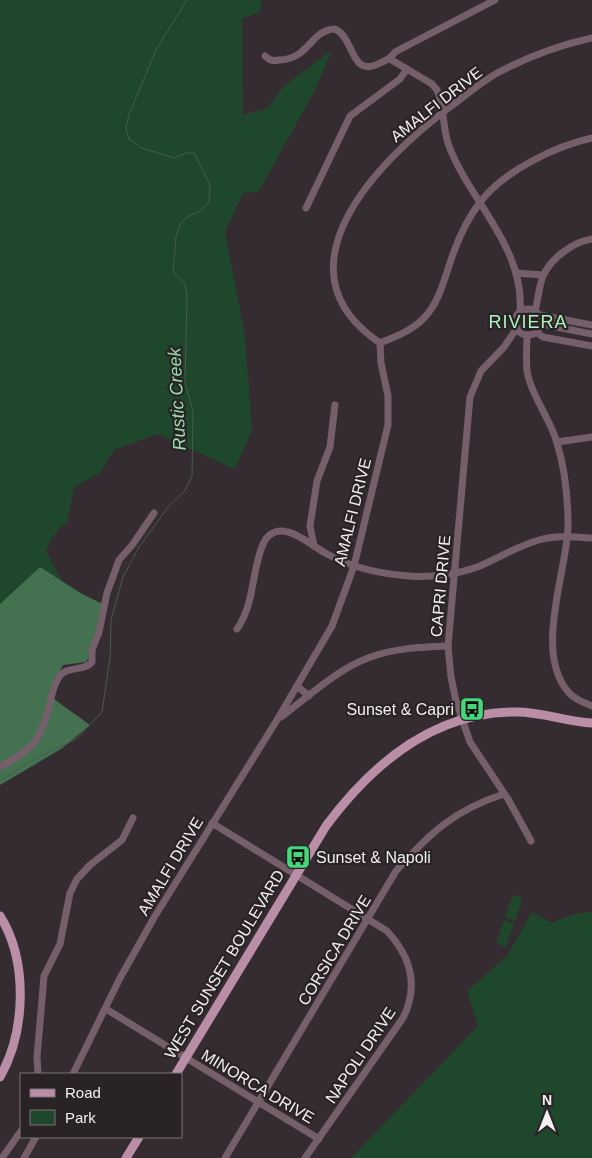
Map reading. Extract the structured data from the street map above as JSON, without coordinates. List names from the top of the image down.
{
  "streets": {
    "main road": ["WEST SUNSET BOULEVARD"],
    "street": [
      "AMALFI DRIVE",
      "CAPRI DRIVE",
      "CORSICA DRIVE",
      "NAPOLI DRIVE",
      "MINORCA DRIVE"
    ]
  },
  "crossings": [
    ["AMALFI DRIVE", "NAPOLI DRIVE"],
    ["AMALFI DRIVE", "MINORCA DRIVE"],
    ["CAPRI DRIVE", "CORSICA DRIVE"],
    ["CAPRI DRIVE", "WEST SUNSET BOULEVARD"],
    ["CORSICA DRIVE", "NAPOLI DRIVE"],
    ["CORSICA DRIVE", "MINORCA DRIVE"],
    ["WEST SUNSET BOULEVARD", "NAPOLI DRIVE"],
    ["WEST SUNSET BOULEVARD", "MINORCA DRIVE"],
    ["NAPOLI DRIVE", "MINORCA DRIVE"]
  ],
  "districts": ["RIVIERA"],
  "water": ["Rustic Creek"],
  "places": {
    "bus stop": ["Sunset & Capri", "Sunset & Napoli"]
  },
  "legend": ["Road", "Park"],
  "north": "top"
}
